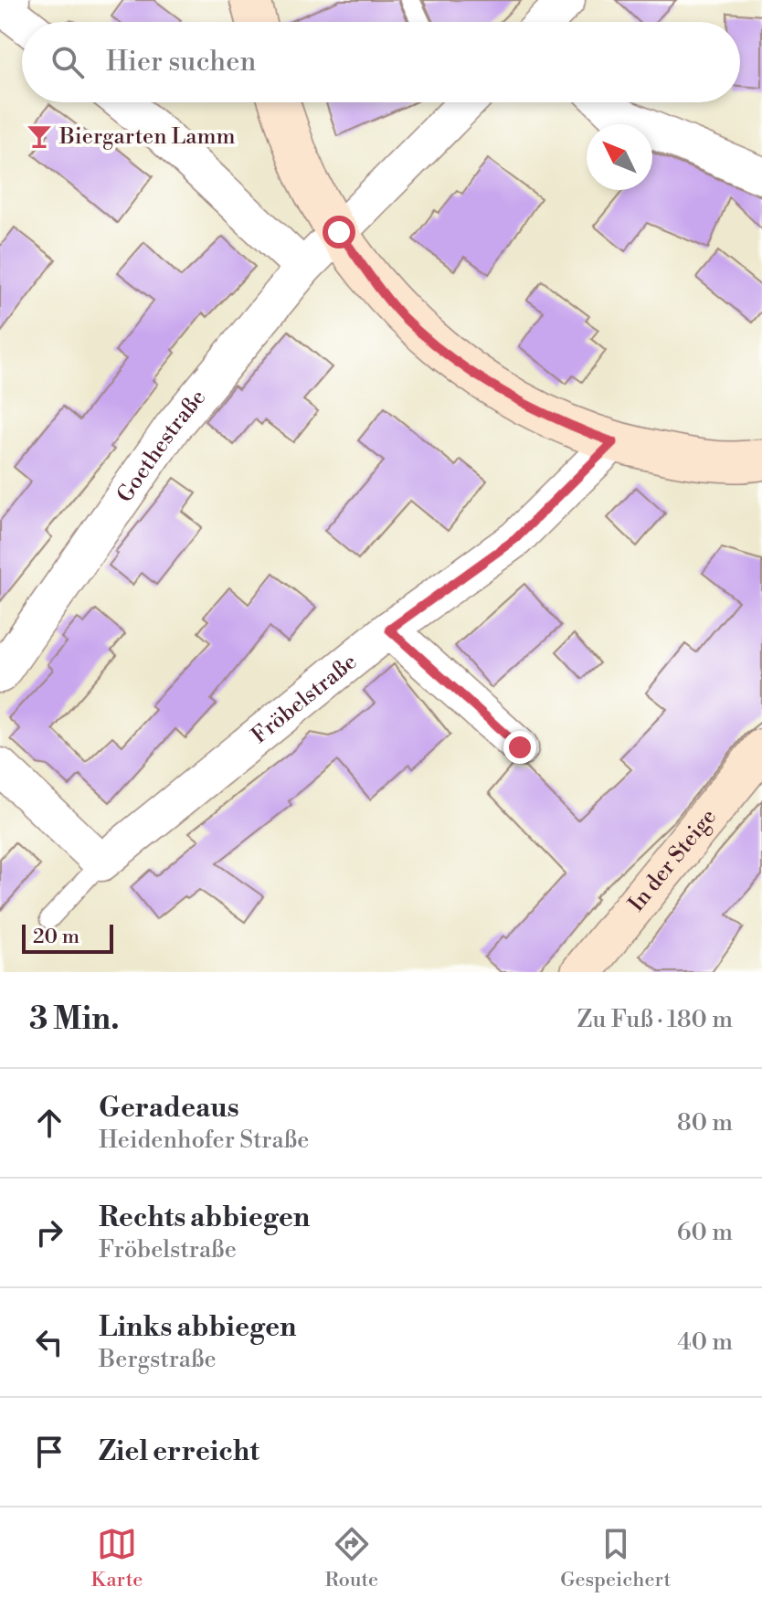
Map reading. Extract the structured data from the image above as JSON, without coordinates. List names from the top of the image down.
{
  "streets": {
    "main road": ["In der Steige"],
    "street": ["Goethestraße", "Fröbelstraße"]
  },
  "places": {
    "bar": ["Biergarten Lamm"]
  },
  "scale_bar": "20 m",
  "north": "top left",
  "page": {
    "search": "Hier suchen",
    "scale": "20 m",
    "heading": ["3 Min.", "Zu Fuß · 180 m"],
    "list": [
      ["Geradeaus", "Heidenhofer Straße", "80 m"],
      ["Rechts abbiegen", "Fröbelstraße", "60 m"],
      ["Links abbiegen", "Bergstraße", "40 m"],
      "Ziel erreicht"
    ],
    "nav": ["Karte", "Route", "Gespeichert"]
  }
}
